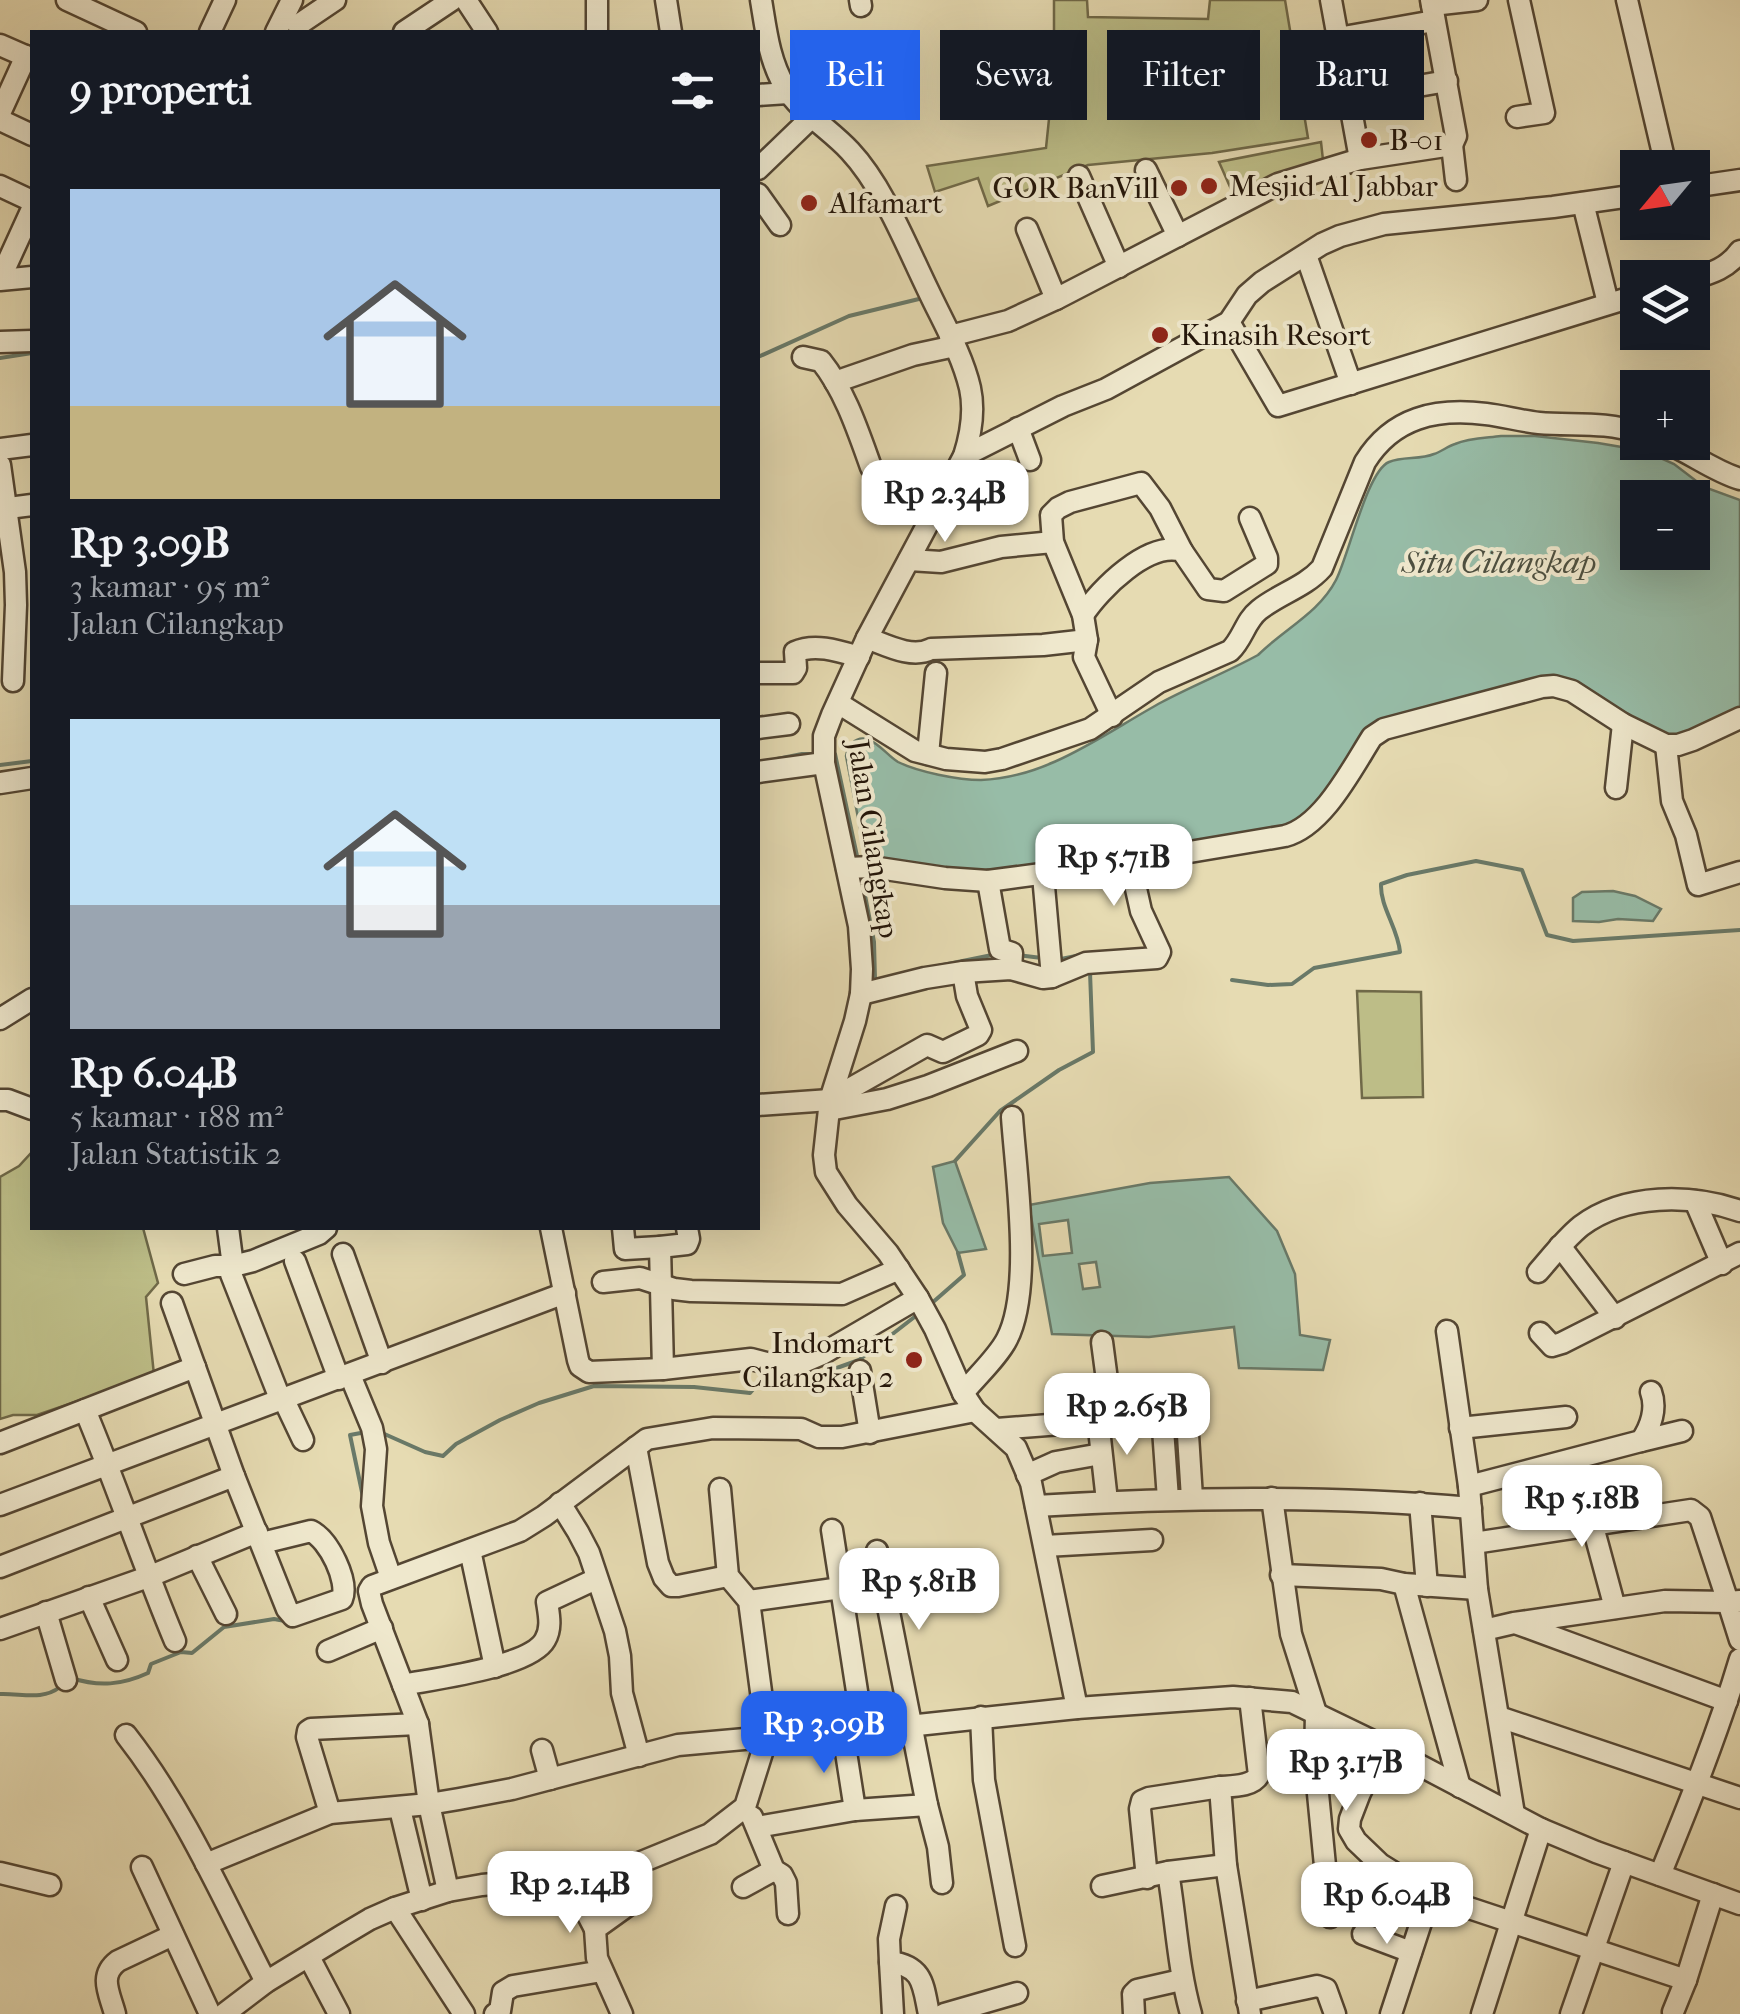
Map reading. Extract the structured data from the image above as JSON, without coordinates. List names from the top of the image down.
{
  "streets": {
    "street": ["Jalan Cilangkap"]
  },
  "water": ["Situ Cilangkap"],
  "places": [
    "B-01",
    "Mesjid Al Jabbar",
    "GOR BanVill",
    "Alfamart",
    "Kinasih Resort",
    "Indomart Cilangkap 2"
  ],
  "north": "bottom left",
  "page": {
    "chip": [
      "Beli",
      "Sewa",
      "Filter",
      "Baru"
    ],
    "heading": "9 properti",
    "map_buttons": ["+", "−"],
    "list": [
      {
        "name": "Rp 3.09B",
        "note": "3 kamar · 95 m² · Jalan Cilangkap"
      },
      {
        "name": "Rp 6.04B",
        "note": "5 kamar · 188 m² · Jalan Statistik 2"
      }
    ],
    "price": [
      "Rp 2.34B",
      "Rp 5.71B",
      "Rp 2.65B",
      "Rp 5.18B",
      "Rp 5.81B",
      "Rp 3.09B",
      "Rp 3.17B",
      "Rp 2.14B",
      "Rp 6.04B"
    ]
  }
}
